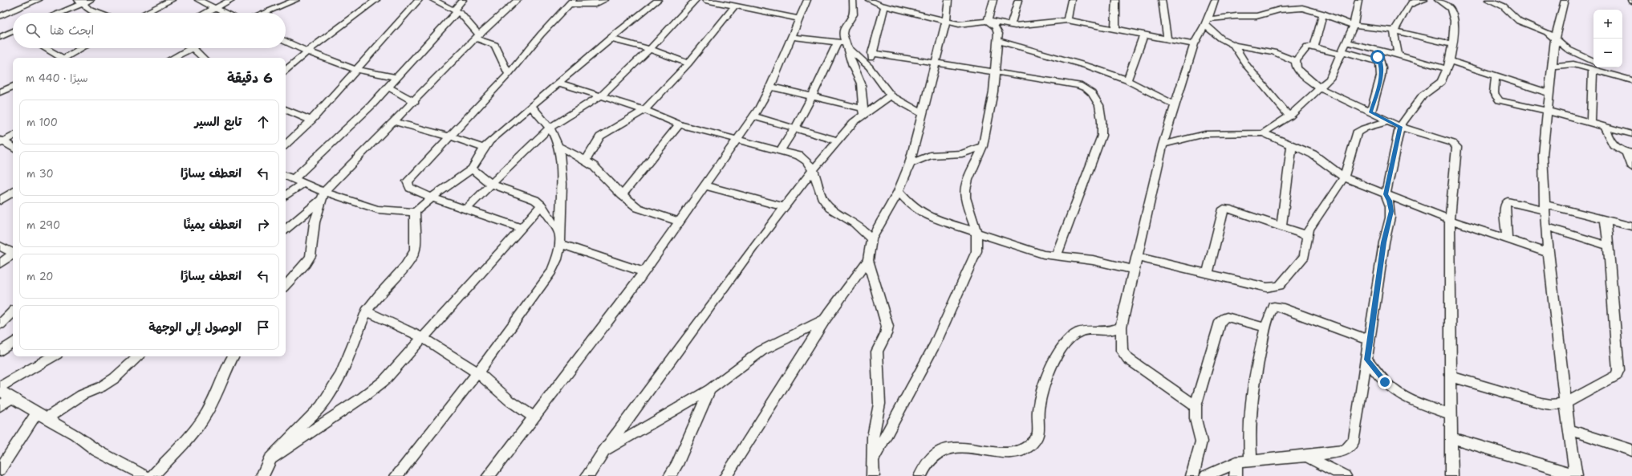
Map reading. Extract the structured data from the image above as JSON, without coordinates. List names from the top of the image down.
{
  "page": {
    "map_buttons": ["+", "−"],
    "search": "ابحث هنا",
    "heading": ["6 دقيقة", "سيرًا · 440 m"],
    "list": [
      ["تابع السير", "100 m"],
      ["انعطف يسارًا", "30 m"],
      ["انعطف يمينًا", "290 m"],
      ["انعطف يسارًا", "20 m"],
      "الوصول إلى الوجهة"
    ]
  }
}
